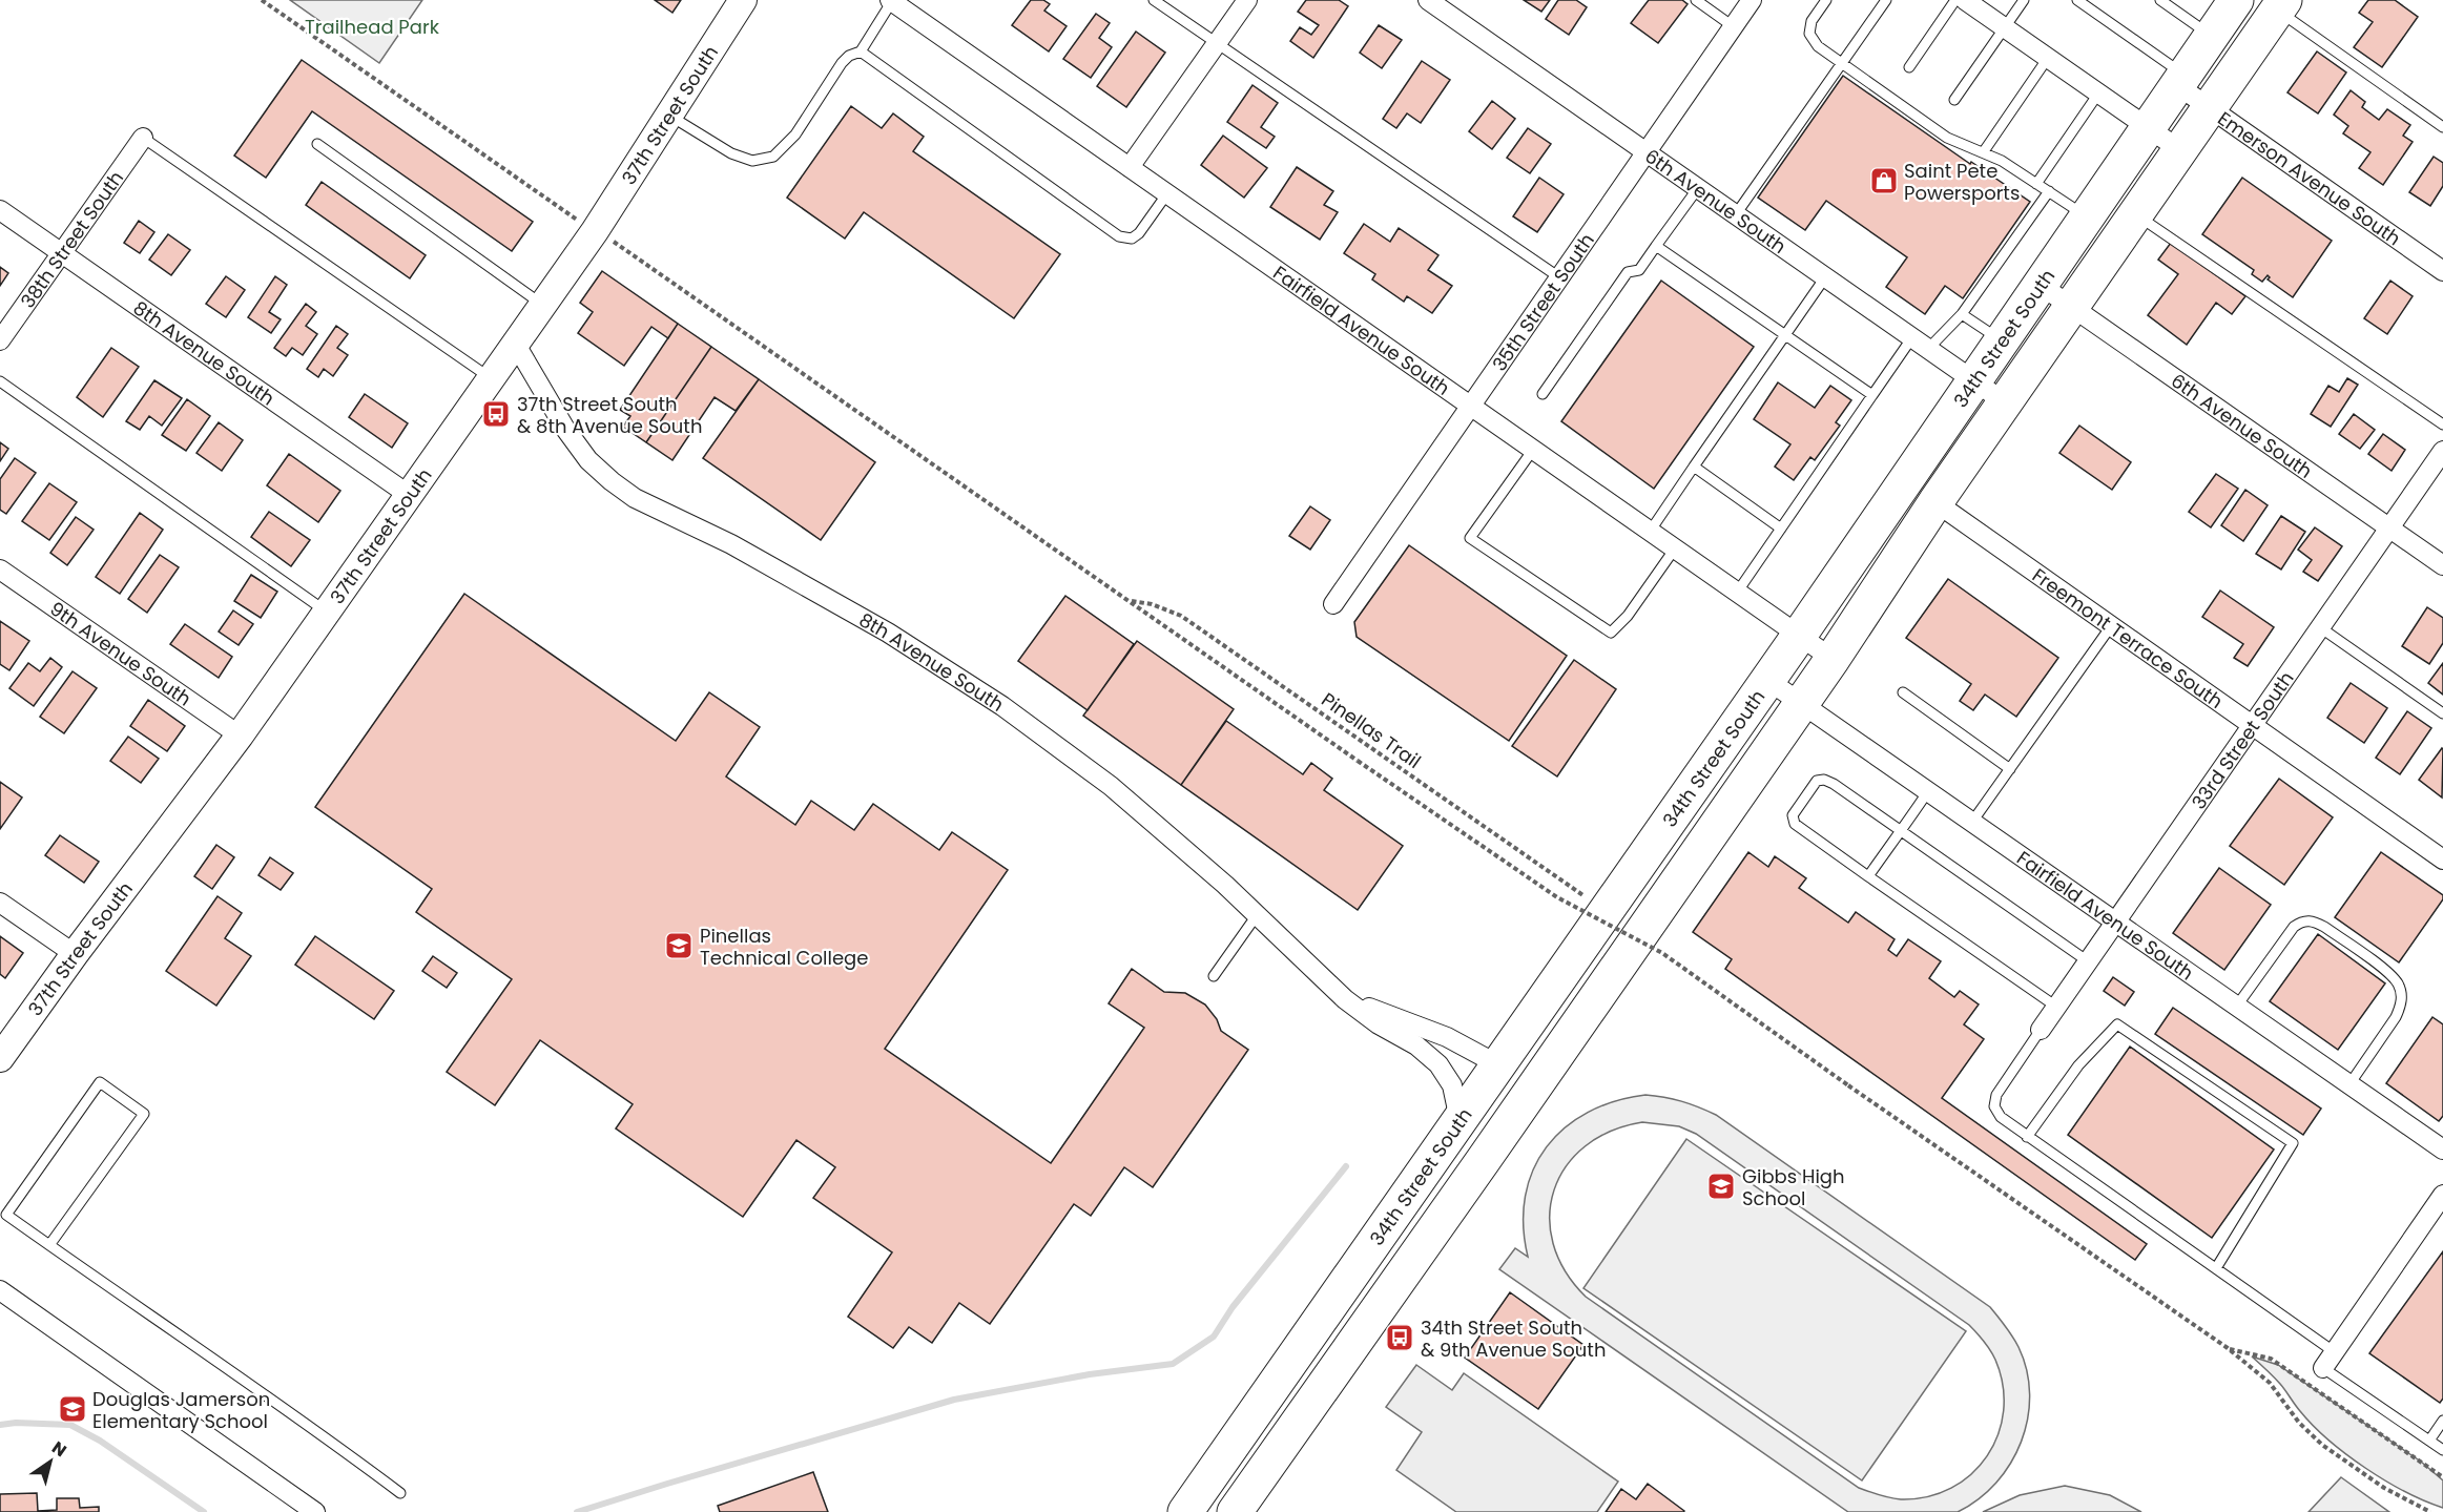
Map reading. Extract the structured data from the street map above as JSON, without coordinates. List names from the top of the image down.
{
  "streets": {
    "highway": ["34th Street South"],
    "street": [
      "37th Street South",
      "Emerson Avenue South",
      "6th Avenue South",
      "38th Street South",
      "35th Street South",
      "Fairfield Avenue South",
      "8th Avenue South",
      "Freemont Terrace South",
      "9th Avenue South",
      "33rd Street South"
    ],
    "path": ["Pinellas Trail"]
  },
  "crossings": [
    ["37th Street South", "8th Avenue South"],
    ["37th Street South", "9th Avenue South"],
    ["Emerson Avenue South", "34th Street South"],
    ["6th Avenue South", "35th Street South"],
    ["6th Avenue South", "34th Street South"],
    ["6th Avenue South", "33rd Street South"],
    ["38th Street South", "8th Avenue South"],
    ["35th Street South", "Fairfield Avenue South"],
    ["Fairfield Avenue South", "34th Street South"],
    ["Fairfield Avenue South", "33rd Street South"],
    ["34th Street South", "8th Avenue South"],
    ["34th Street South", "Freemont Terrace South"],
    ["Freemont Terrace South", "33rd Street South"]
  ],
  "parks": ["Trailhead Park"],
  "places": {
    "shop": ["Saint Pete Powersports"],
    "bus stop": ["37th Street South & 8th Avenue South", "34th Street South & 9th Avenue South"],
    "school or university": ["Pinellas Technical College", "Gibbs High School", "Douglas Jamerson Elementary School"]
  },
  "north": "top right"
}
